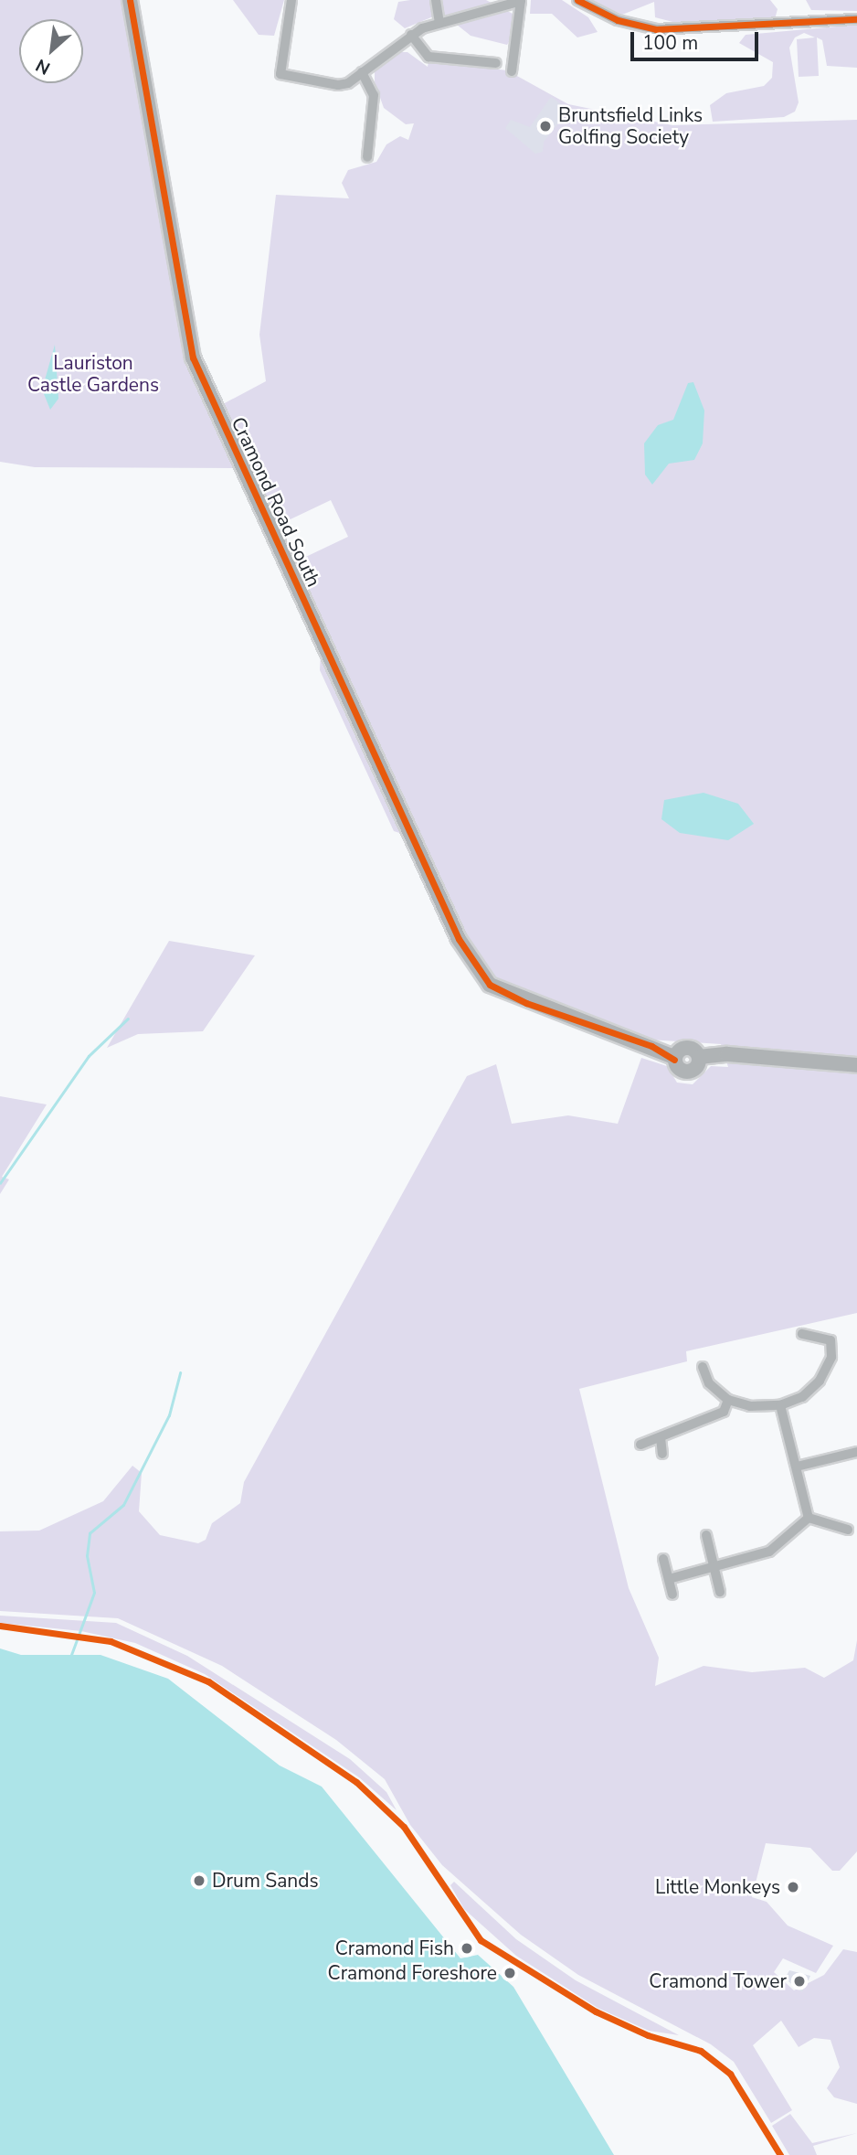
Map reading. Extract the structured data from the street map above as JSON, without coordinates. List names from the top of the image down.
{
  "streets": {
    "street": ["Cramond Road South"]
  },
  "parks": ["Lauriston Castle Gardens"],
  "places": [
    "Bruntsfield Links Golfing Society",
    "Drum Sands",
    "Little Monkeys",
    "Cramond Fish",
    "Cramond Foreshore",
    "Cramond Tower"
  ],
  "scale_bar": "100 m",
  "north": "bottom left"
}
